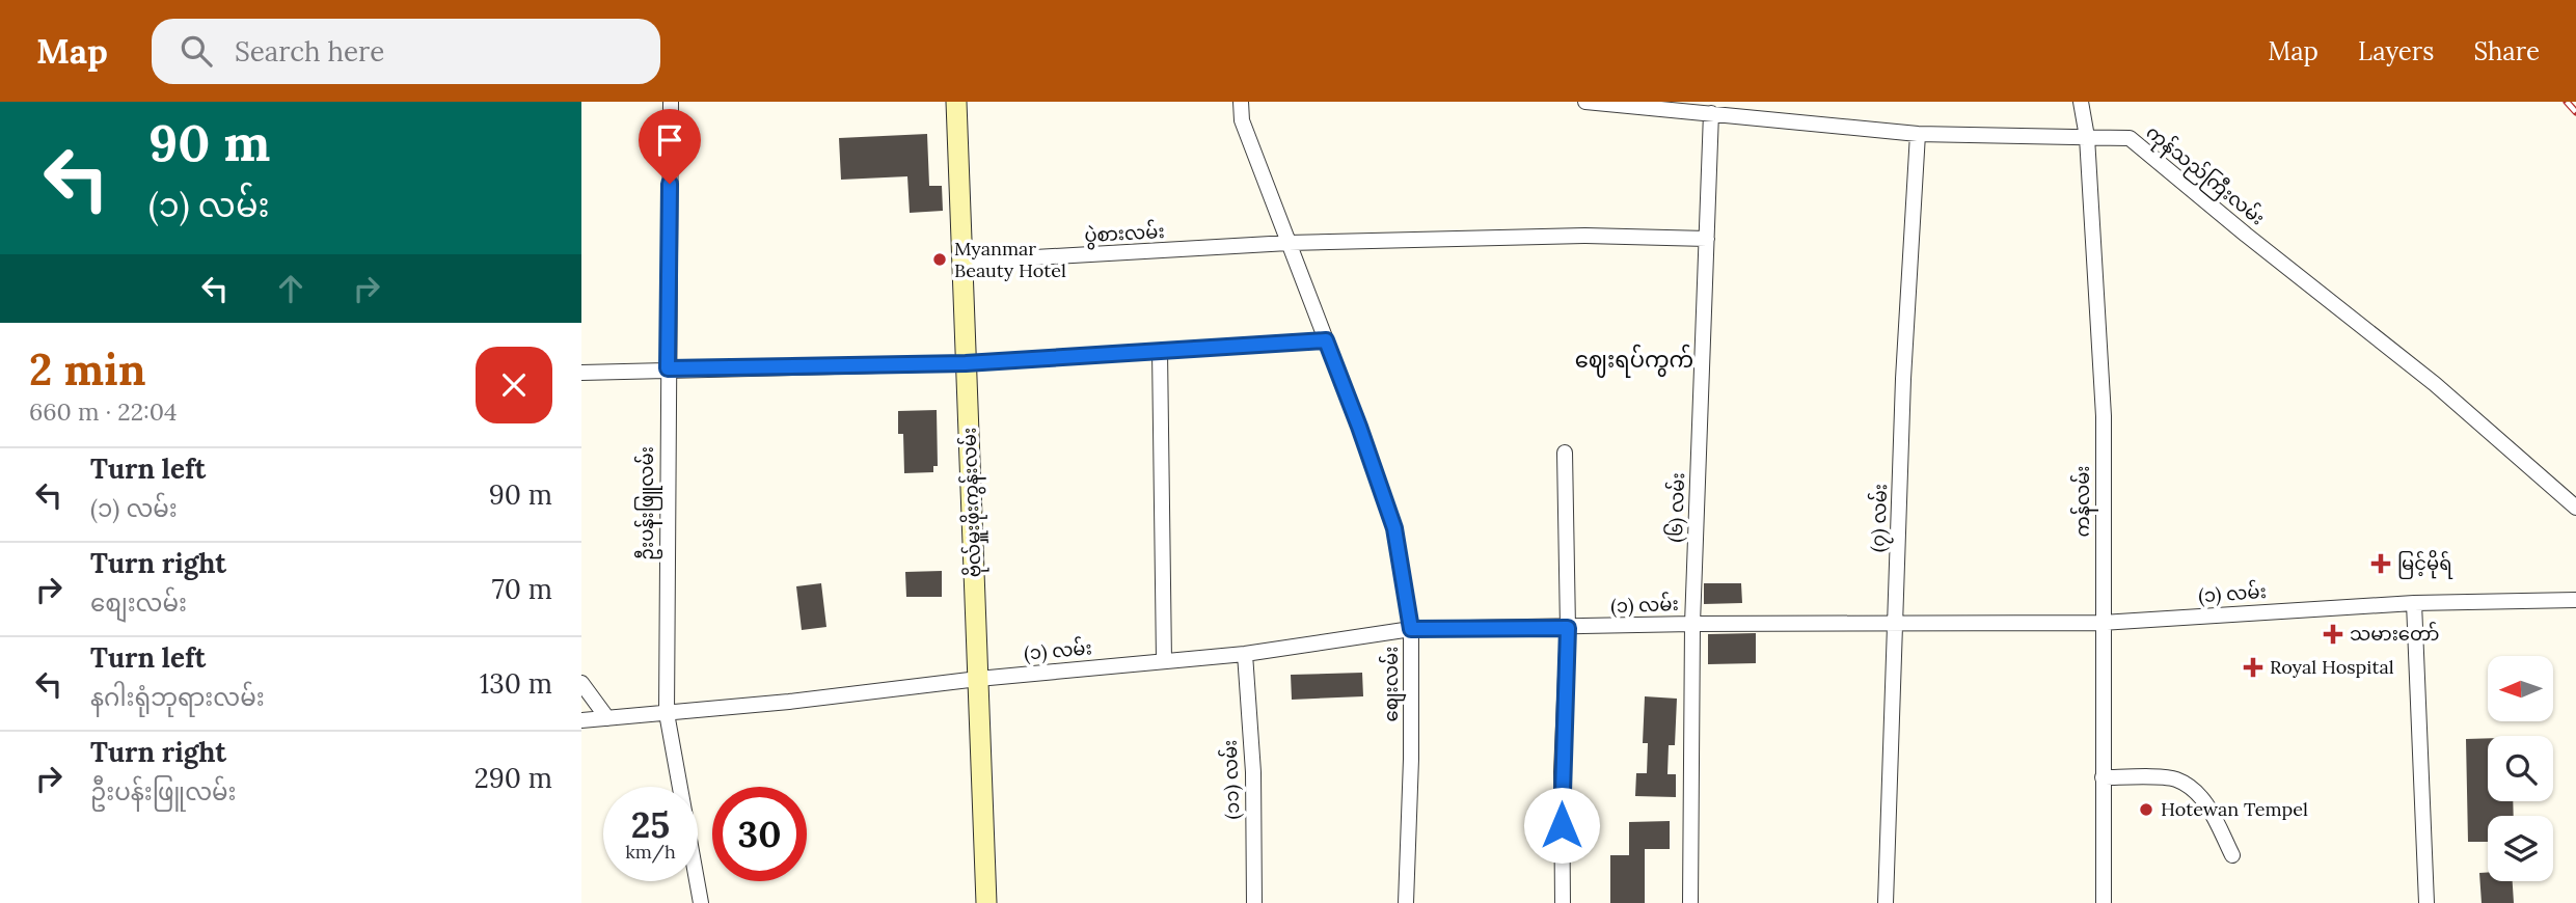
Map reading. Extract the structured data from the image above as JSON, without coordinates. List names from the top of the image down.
{
  "streets": {
    "street": [
      "ကုန်သည်ကြီးလမ်း",
      "ပွဲစားလမ်း",
      "ကန်လမ်း",
      "ဗိုလ်မှူးဖိုးကွန်းလမ်း",
      "ဦးပန်းဖြူလမ်း",
      "(၆) လမ်း",
      "(၇) လမ်း",
      "(၁) လမ်း",
      "စျေးလမ်း",
      "(၁၁) လမ်း"
    ]
  },
  "crossings": [
    ["ကုန်သည်ကြီးလမ်း", "ကန်လမ်း"],
    ["ကုန်သည်ကြီးလမ်း", "(၆) လမ်း"],
    ["ကုန်သည်ကြီးလမ်း", "(၇) လမ်း"],
    ["ပွဲစားလမ်း", "ဗိုလ်မှူးဖိုးကွန်းလမ်း"],
    ["ပွဲစားလမ်း", "(၆) လမ်း"],
    ["ပွဲစားလမ်း", "စျေးလမ်း"],
    ["ကန်လမ်း", "(၁) လမ်း"],
    ["ဗိုလ်မှူးဖိုးကွန်းလမ်း", "(၁) လမ်း"],
    ["ဦးပန်းဖြူလမ်း", "(၁) လမ်း"],
    ["(၆) လမ်း", "(၁) လမ်း"],
    ["(၇) လမ်း", "(၁) လမ်း"],
    ["(၁) လမ်း", "စျေးလမ်း"],
    ["(၁) လမ်း", "(၁၁) လမ်း"]
  ],
  "districts": ["ဈေးရပ်ကွက်"],
  "places": {
    "other": ["Myanmar Beauty Hotel", "Hotewan Tempel"],
    "health": ["မြင့်မိုရ်", "သမားတော်", "Royal Hospital"]
  },
  "north": "left",
  "page": {
    "header": "Map",
    "search": "Search here",
    "nav": ["Map", "Layers", "Share"],
    "turn": ["90 m", "(၁) လမ်း"],
    "heading": ["2 min", "660 m · 22:04"],
    "list": [
      {
        "name": "Turn left",
        "note": "(၁) လမ်း",
        "value": "90 m"
      },
      {
        "name": "Turn right",
        "note": "စျေးလမ်း",
        "value": "70 m"
      },
      {
        "name": "Turn left",
        "note": "နဂါးရုံဘုရားလမ်း",
        "value": "130 m"
      },
      {
        "name": "Turn right",
        "note": "ဦးပန်းဖြူလမ်း",
        "value": "290 m"
      }
    ],
    "speed": "25 km/h",
    "limit": "30"
  }
}
